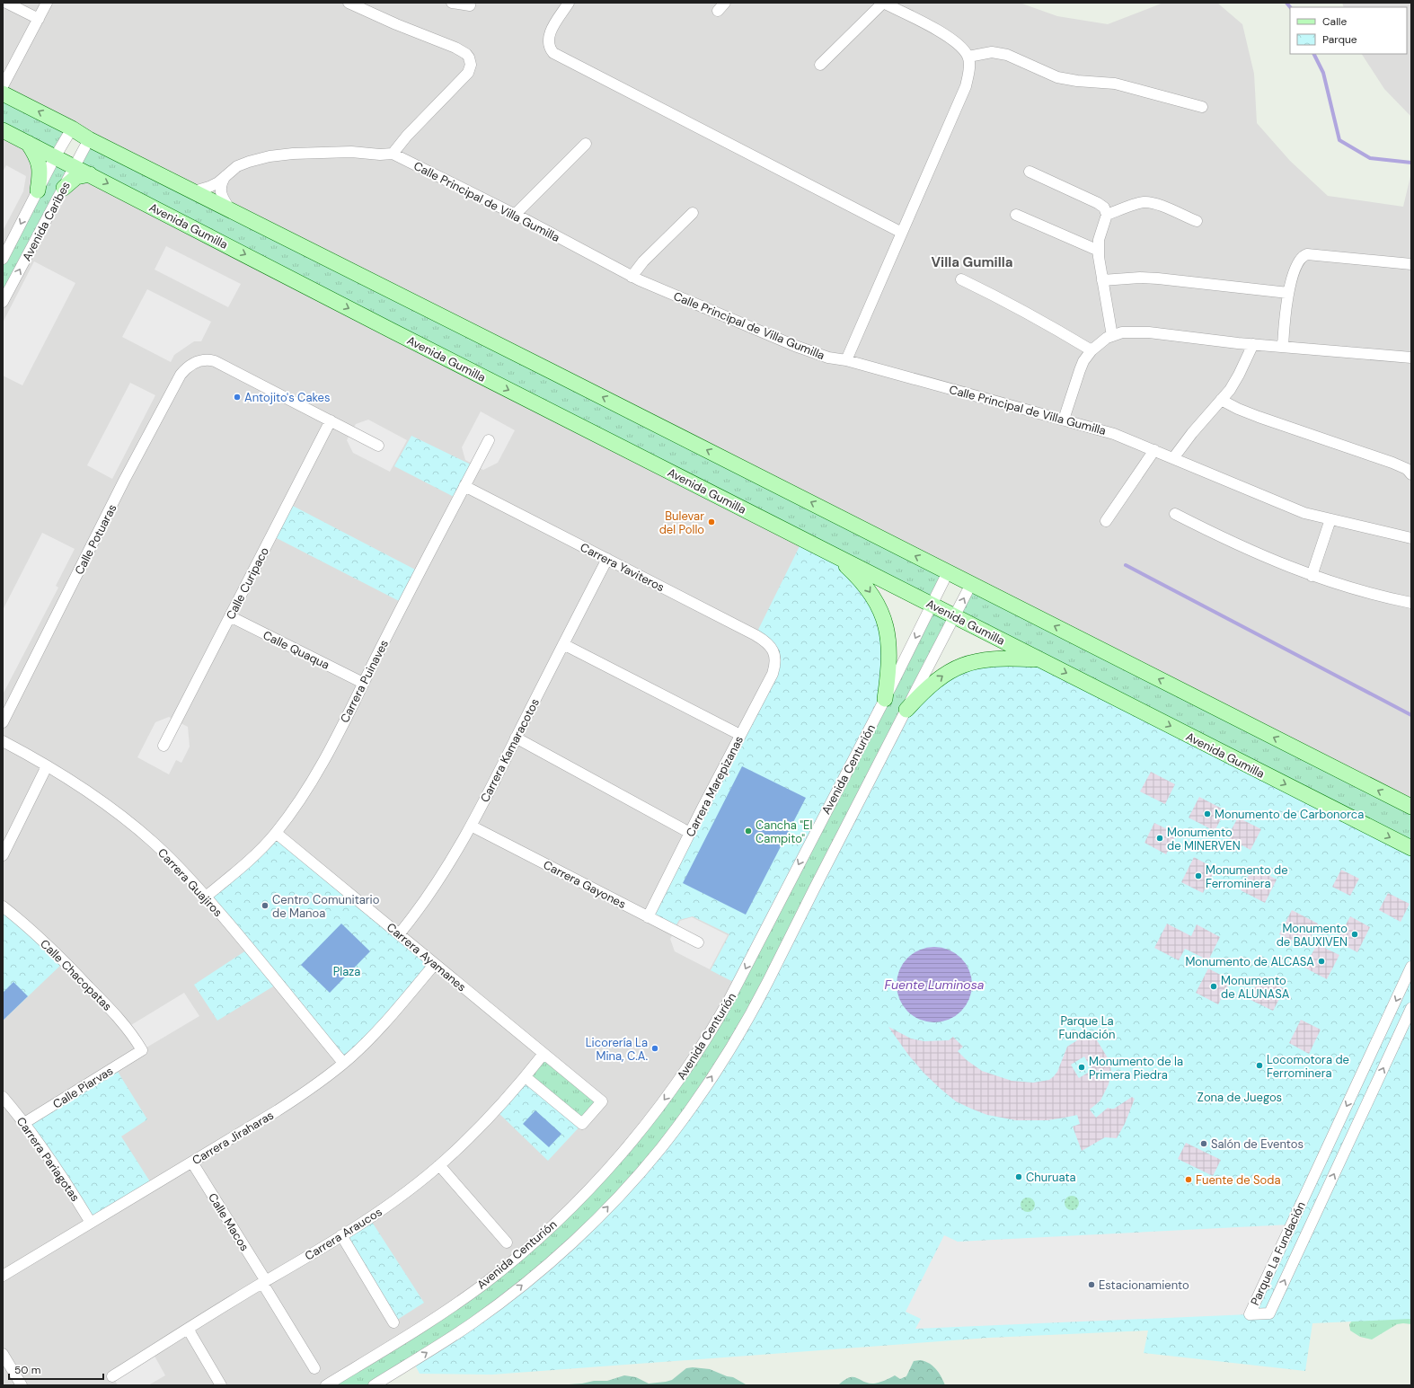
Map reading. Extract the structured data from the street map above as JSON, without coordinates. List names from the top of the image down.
{
  "streets": {
    "main road": ["Avenida Gumilla"],
    "street": [
      "Calle Principal de Villa Gumilla",
      "Avenida Caribes",
      "Calle Potuaras",
      "Carrera Yaviteros",
      "Calle Curipaco",
      "Calle Quaqua",
      "Carrera Puinaves",
      "Carrera Kamaracotos",
      "Avenida Centurión",
      "Carrera Marepizanas",
      "Carrera Guajiros",
      "Carrera Gayones",
      "Carrera Ayamanes",
      "Calle Chacopatas",
      "Calle Piarvas",
      "Carrera Jiraharas",
      "Carrera Pariagotas",
      "Calle Macos",
      "Carrera Araucos",
      "Parque La Fundación"
    ]
  },
  "crossings": [
    ["Avenida Caribes", "Avenida Gumilla"],
    ["Avenida Gumilla", "Avenida Centurión"],
    ["Calle Potuaras", "Calle Curipaco"],
    ["Carrera Yaviteros", "Carrera Puinaves"],
    ["Carrera Yaviteros", "Carrera Kamaracotos"],
    ["Carrera Yaviteros", "Carrera Marepizanas"],
    ["Calle Curipaco", "Calle Quaqua"],
    ["Calle Quaqua", "Carrera Puinaves"],
    ["Carrera Puinaves", "Carrera Guajiros"],
    ["Carrera Puinaves", "Carrera Ayamanes"],
    ["Carrera Kamaracotos", "Carrera Gayones"],
    ["Carrera Kamaracotos", "Carrera Ayamanes"],
    ["Carrera Marepizanas", "Carrera Gayones"],
    ["Carrera Guajiros", "Carrera Jiraharas"],
    ["Carrera Ayamanes", "Carrera Jiraharas"],
    ["Carrera Ayamanes", "Carrera Araucos"],
    ["Calle Chacopatas", "Calle Piarvas"],
    ["Calle Piarvas", "Carrera Pariagotas"],
    ["Carrera Jiraharas", "Carrera Pariagotas"],
    ["Carrera Jiraharas", "Calle Macos"],
    ["Calle Macos", "Carrera Araucos"]
  ],
  "districts": ["Villa Gumilla"],
  "water": ["Fuente Luminosa"],
  "parks": ["Plaza", "Parque La Fundación", "Zona de Juegos"],
  "places": [
    "Antojito's Cakes",
    "Bulevar del Pollo",
    "Monumento de Carbonorca",
    "Cancha \"El Campito\"",
    "Monumento de MINERVEN",
    "Monumento de Ferrominera",
    "Centro Comunitario de Manoa",
    "Monumento de BAUXIVEN",
    "Monumento de ALCASA",
    "Monumento de ALUNASA",
    "Licorería La Mina, C.A.",
    "Locomotora de Ferrominera",
    "Monumento de la Primera Piedra",
    "Salón de Eventos",
    "Churuata",
    "Fuente de Soda",
    "Estacionamiento"
  ],
  "legend": ["Calle", "Parque"],
  "scale_bar": "50 m"
}
